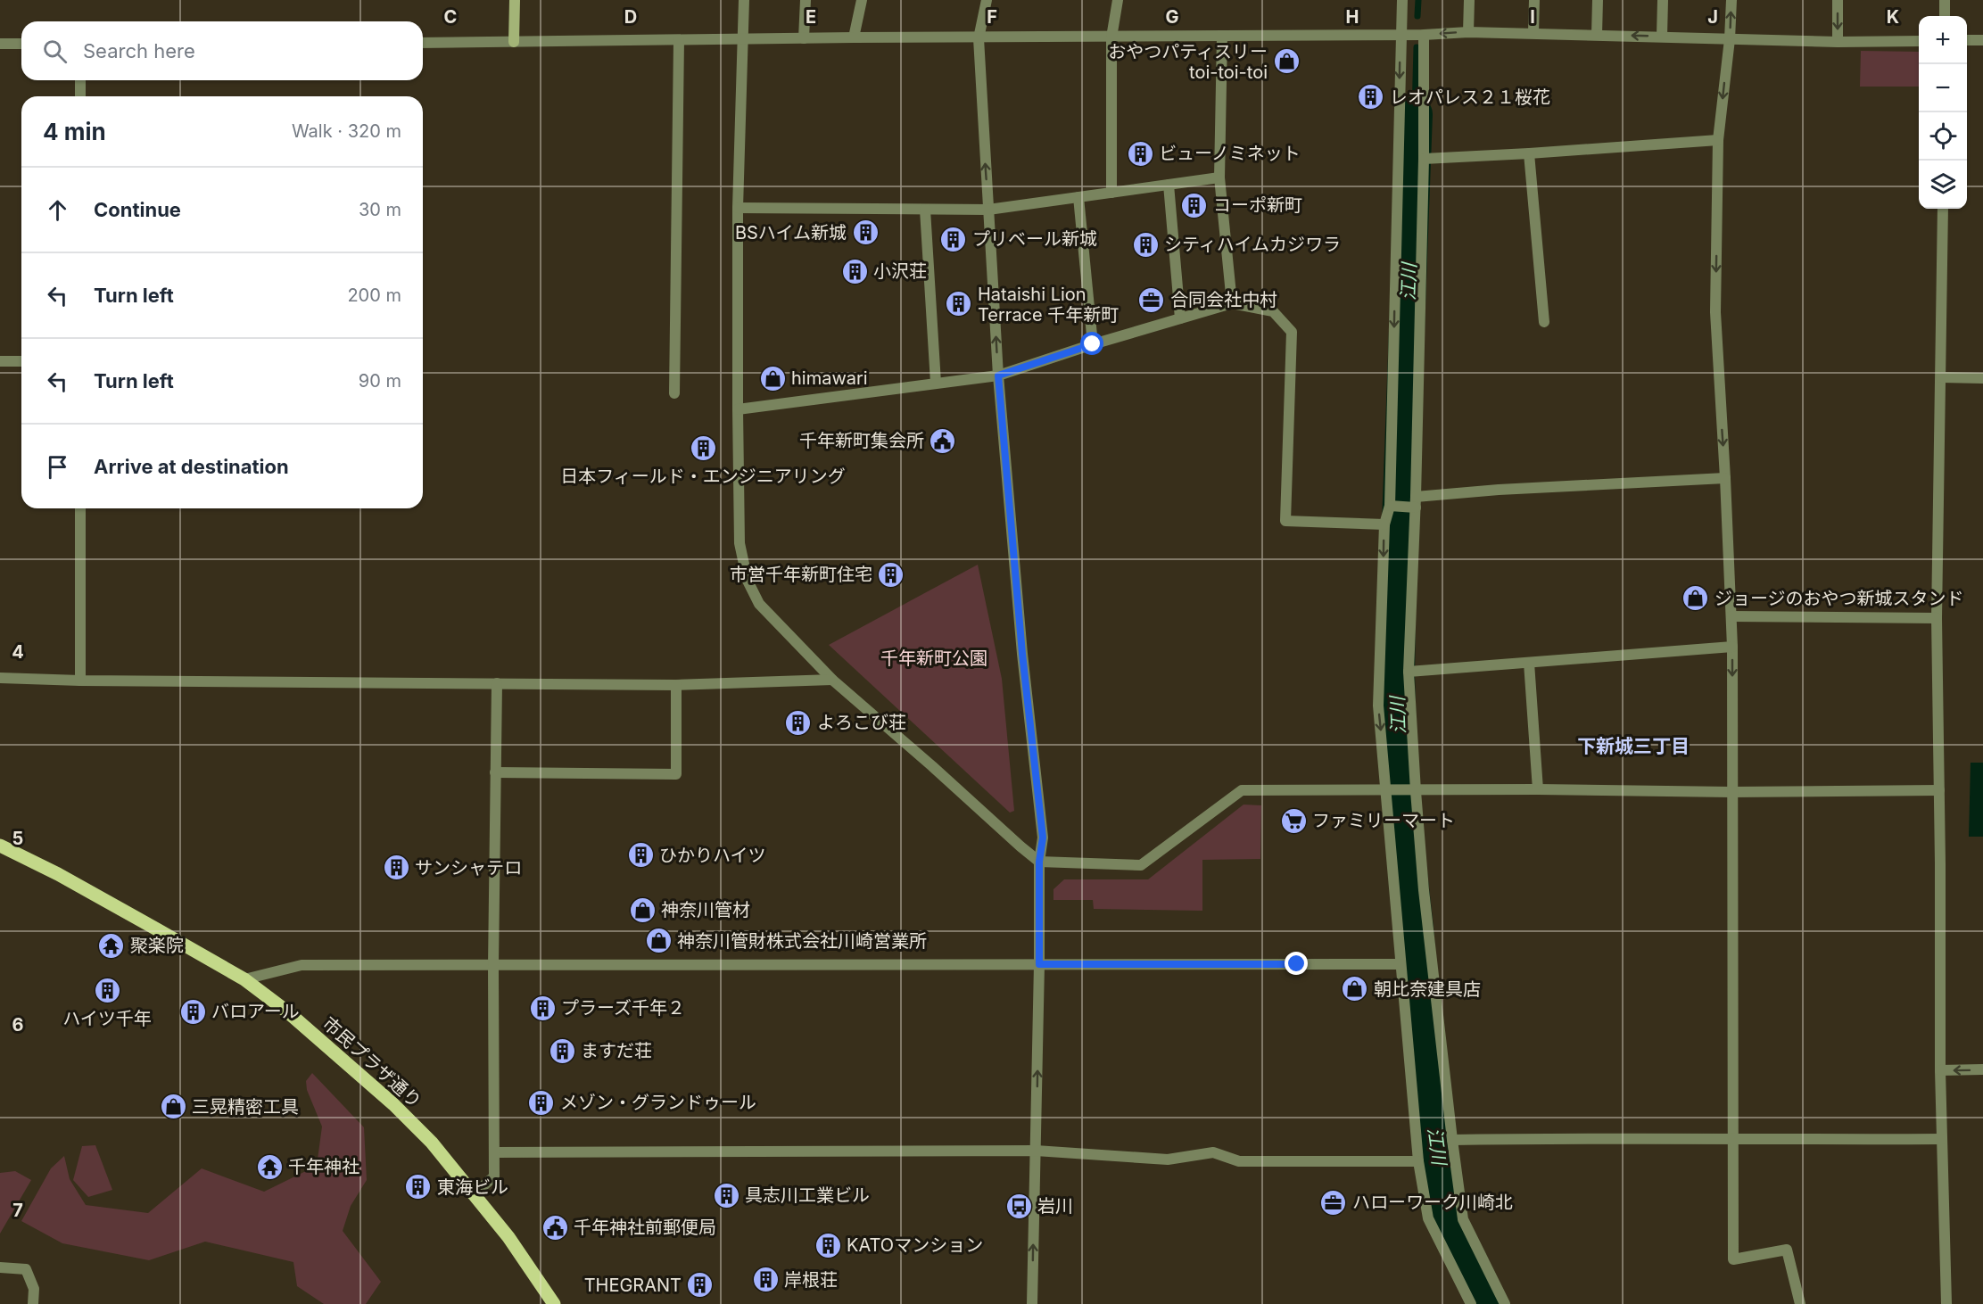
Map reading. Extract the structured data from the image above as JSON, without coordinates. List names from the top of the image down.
{
  "streets": {
    "main road": ["市民プラザ通り"]
  },
  "districts": ["下新城三丁目"],
  "water": ["江川"],
  "parks": ["千年新町公園"],
  "places": {
    "shop": [
      "おやつパティスリー toi-toi-toi",
      "himawari",
      "ジョージのおやつ新城スタンド",
      "神奈川管材",
      "神奈川管財株式会社川崎営業所",
      "朝比奈建具店",
      "三晃精密工具"
    ],
    "building": [
      "レオパレス２１桜花",
      "ビューノミネット",
      "コーポ新町",
      "BSハイム新城",
      "プリベール新城",
      "シティハイムカジワラ",
      "小沢荘",
      "Hataishi Lion Terrace 千年新町",
      "日本フィールド・エンジニアリング",
      "市営千年新町住宅",
      "よろこび荘",
      "ひかりハイツ",
      "サンシャテロ",
      "ハイツ千年",
      "プラーズ千年２",
      "バロアール",
      "ますだ荘",
      "メゾン・グランドゥール",
      "東海ビル",
      "具志川工業ビル",
      "KATOマンション",
      "岸根荘",
      "THEGRANT"
    ],
    "office": ["合同会社中村", "ハローワーク川崎北"],
    "public building": ["千年新町集会所", "千年神社前郵便局"],
    "supermarket": ["ファミリーマート"],
    "temple": ["聚楽院", "千年神社"],
    "bus stop": ["岩川"]
  },
  "page": {
    "map_buttons": ["+", "−"],
    "search": "Search here",
    "heading": ["4 min", "Walk · 320 m"],
    "list": [
      ["Continue", "30 m"],
      ["Turn left", "200 m"],
      ["Turn left", "90 m"],
      "Arrive at destination"
    ]
  },
  "grid": {
    "columns": [
      "C",
      "D",
      "E",
      "F",
      "G",
      "H",
      "I",
      "J",
      "K"
    ],
    "rows": [
      "4",
      "5",
      "6",
      "7"
    ]
  }
}
